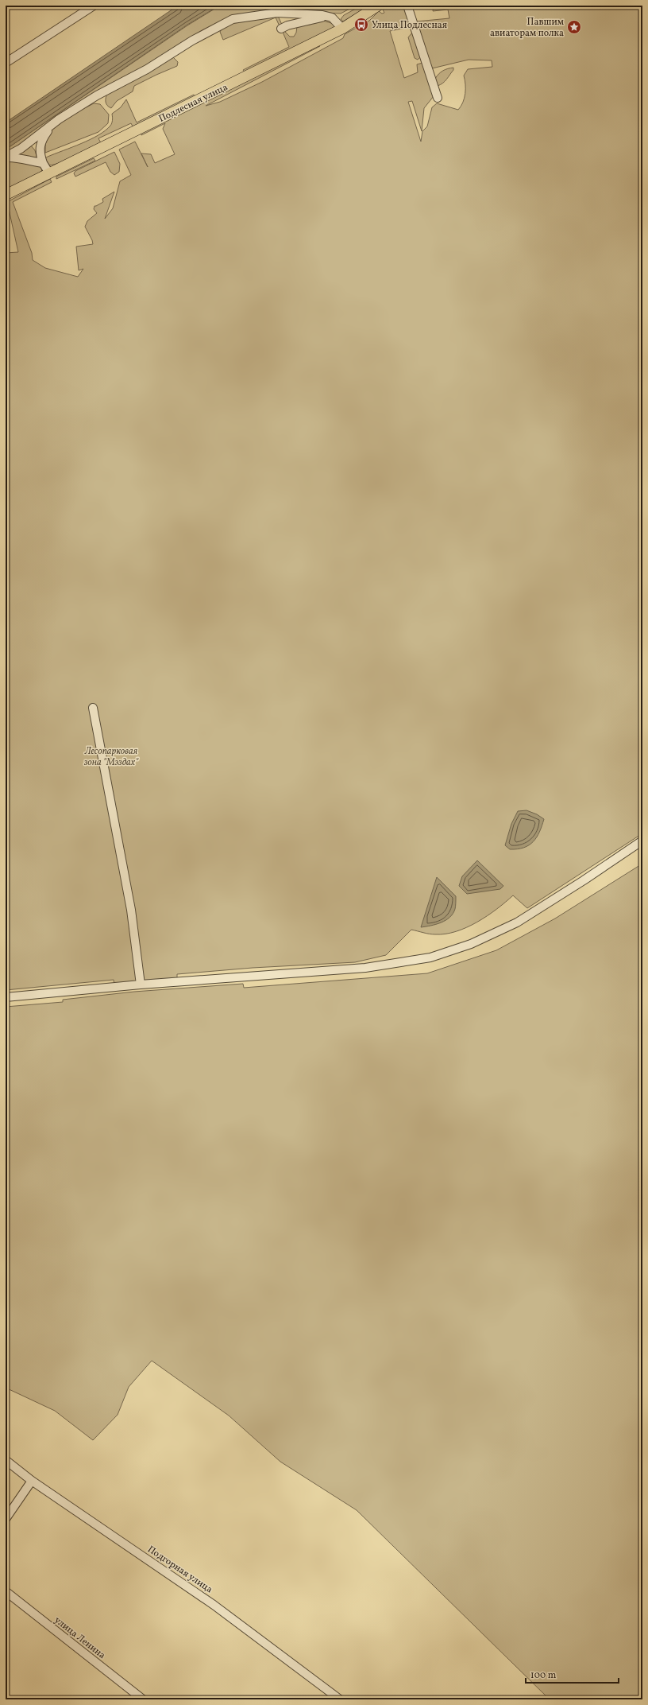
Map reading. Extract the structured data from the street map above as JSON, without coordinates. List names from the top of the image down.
{
  "streets": {
    "main road": ["Подлесная улица"],
    "street": ["Подгорная улица", "улица Ленина"]
  },
  "parks": ["Лесопарковая зона \"Мэздах\""],
  "places": {
    "bus stop": ["Улица Подлесная"],
    "place": ["Павшим авиаторам полка"]
  },
  "scale_bar": "100 m"
}
